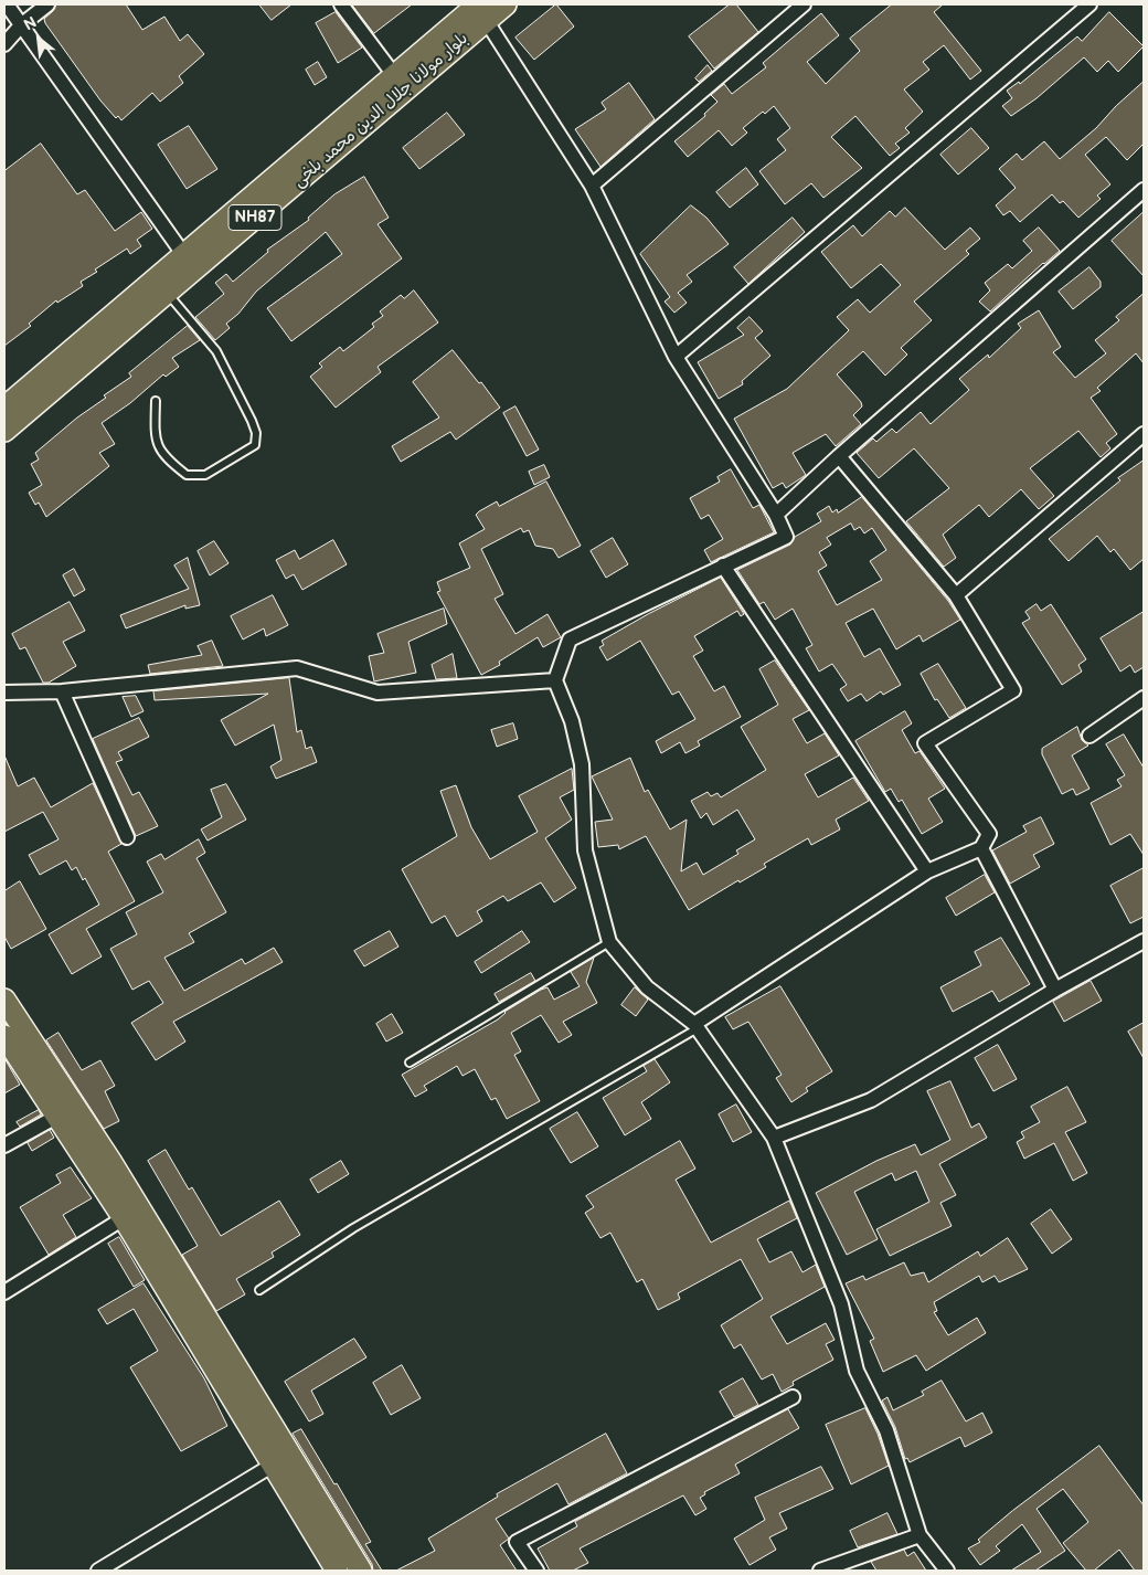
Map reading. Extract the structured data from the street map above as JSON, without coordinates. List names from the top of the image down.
{
  "streets": {
    "main road": ["بلوار مولانا جلال الدین محمد بلخی", "NH87"]
  },
  "north": "top left"
}
